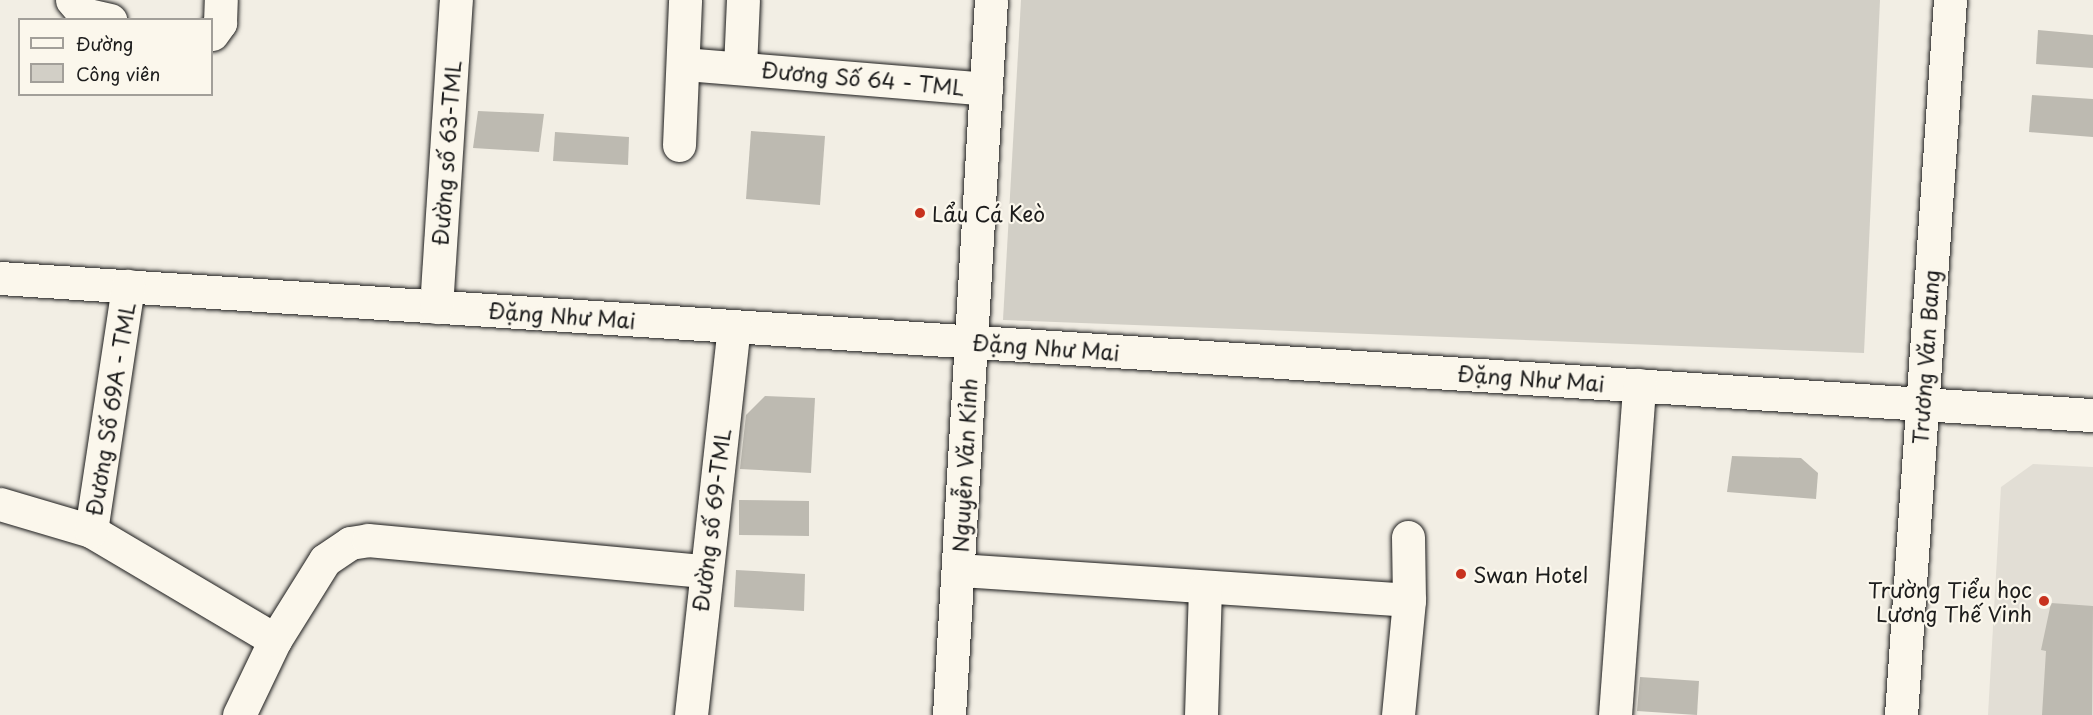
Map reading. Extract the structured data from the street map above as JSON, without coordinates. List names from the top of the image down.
{
  "streets": {
    "street": [
      "Đương Số 64 - TML",
      "Đường số 63-TML",
      "Đặng Như Mai",
      "Trương Văn Bang",
      "Đương Số 69A - TML",
      "Nguyễn Văn Kỉnh",
      "Đường số 69-TML"
    ]
  },
  "crossings": [
    ["Đương Số 64 - TML", "Nguyễn Văn Kỉnh"],
    ["Đường số 63-TML", "Đặng Như Mai"],
    ["Đặng Như Mai", "Trương Văn Bang"],
    ["Đặng Như Mai", "Đương Số 69A - TML"],
    ["Đặng Như Mai", "Nguyễn Văn Kỉnh"],
    ["Đặng Như Mai", "Đường số 69-TML"]
  ],
  "places": ["Lẩu Cá Keò", "Swan Hotel", "Trường Tiểu học Lương Thế Vinh"],
  "legend": ["Đường", "Công viên"]
}
